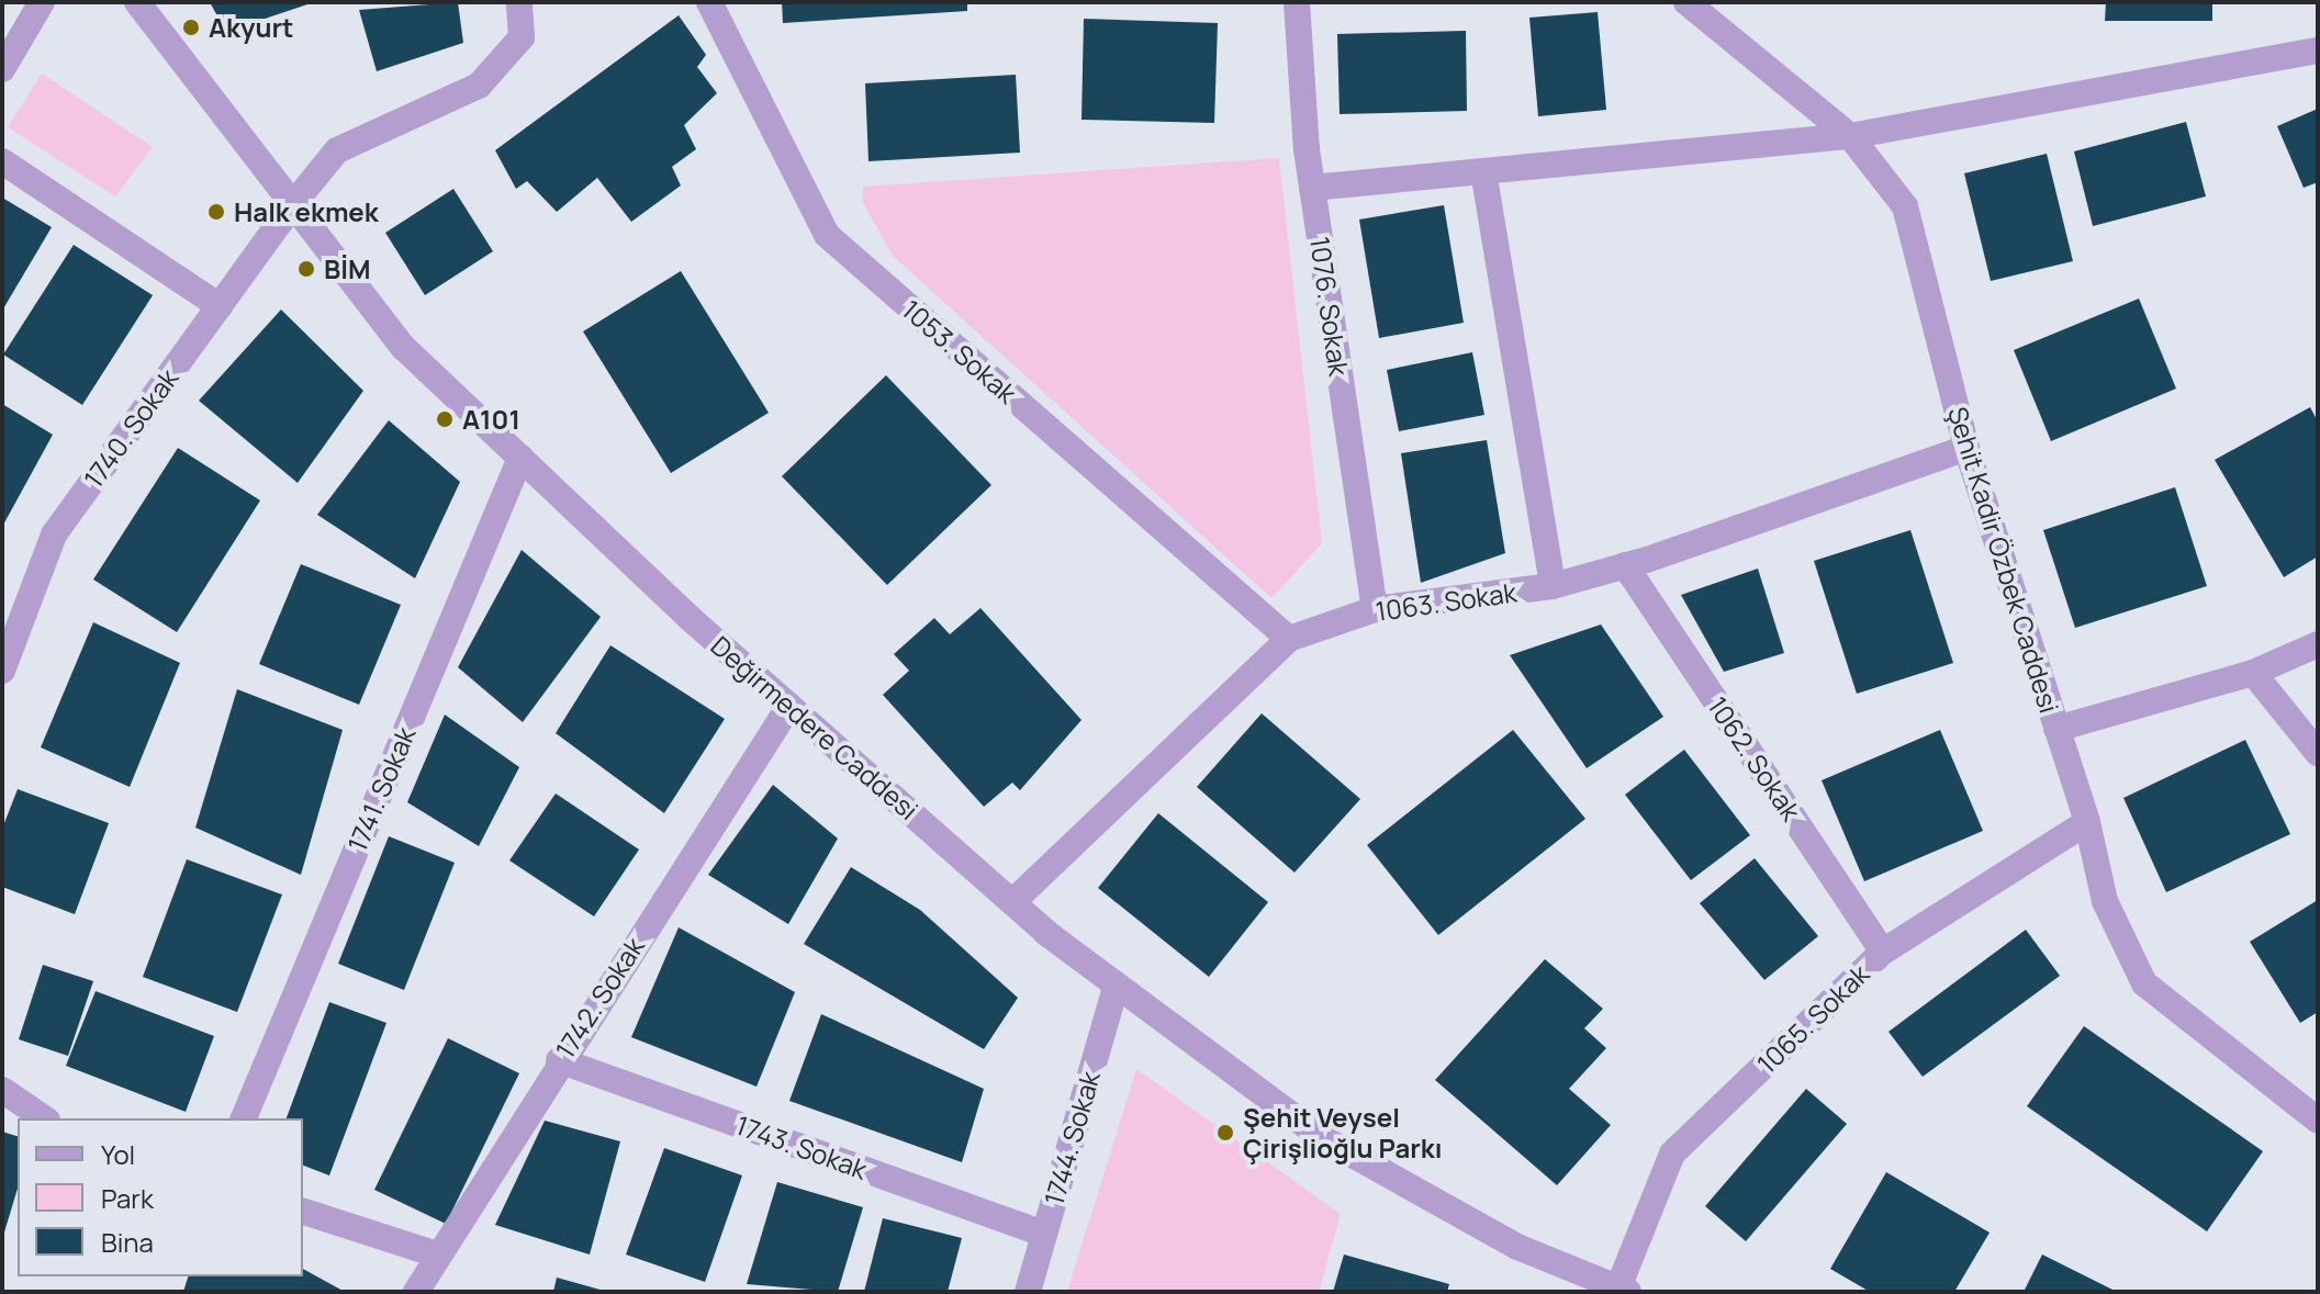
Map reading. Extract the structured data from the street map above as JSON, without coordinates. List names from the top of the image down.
{
  "streets": {
    "street": [
      "1076. Sokak",
      "1053. Sokak",
      "1740. Sokak",
      "Şehit Kadir Özbek Caddesi",
      "1063. Sokak",
      "Değirmedere Caddesi",
      "1062. Sokak",
      "1741. Sokak",
      "1742. Sokak",
      "1065. Sokak",
      "1744. Sokak",
      "1743. Sokak"
    ]
  },
  "crossings": [
    ["1076. Sokak", "1063. Sokak"],
    ["1053. Sokak", "1063. Sokak"],
    ["1740. Sokak", "Değirmedere Caddesi"],
    ["Şehit Kadir Özbek Caddesi", "1063. Sokak"],
    ["Şehit Kadir Özbek Caddesi", "1065. Sokak"],
    ["1063. Sokak", "Değirmedere Caddesi"],
    ["1063. Sokak", "1062. Sokak"],
    ["Değirmedere Caddesi", "1741. Sokak"],
    ["Değirmedere Caddesi", "1742. Sokak"],
    ["Değirmedere Caddesi", "1065. Sokak"],
    ["Değirmedere Caddesi", "1744. Sokak"],
    ["1062. Sokak", "1065. Sokak"],
    ["1742. Sokak", "1743. Sokak"],
    ["1744. Sokak", "1743. Sokak"]
  ],
  "places": [
    "Akyurt",
    "Halk ekmek",
    "BİM",
    "A101",
    "Şehit Veysel Çirişlioğlu Parkı"
  ],
  "legend": ["Yol", "Park", "Bina"]
}
